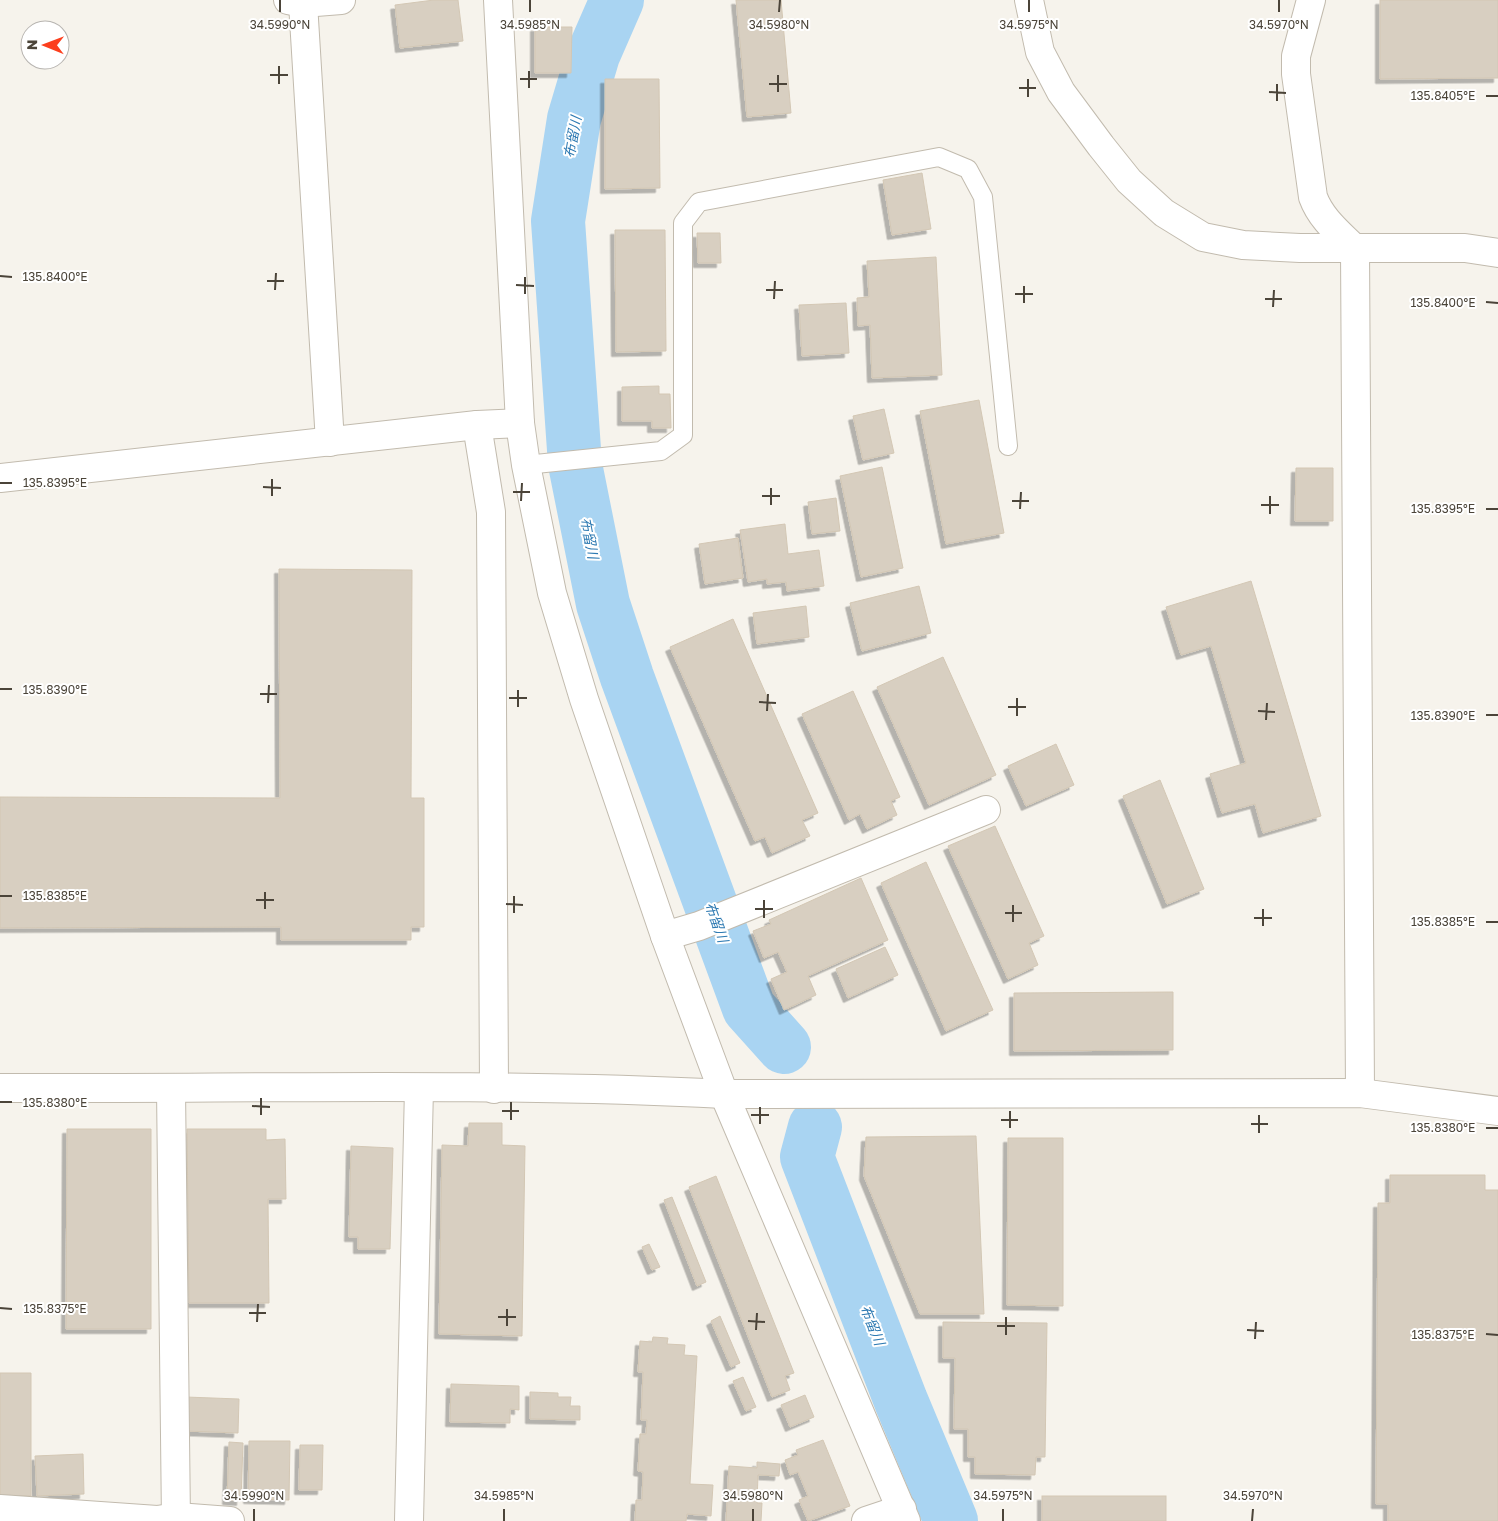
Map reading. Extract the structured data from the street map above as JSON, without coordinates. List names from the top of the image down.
{
  "water": ["布留川"],
  "north": "left",
  "coordinates": [
    "34.5990°N",
    "34.5985°N",
    "34.5980°N",
    "34.5975°N",
    "34.5970°N",
    "135.8405°E",
    "135.8400°E",
    "135.8395°E",
    "135.8390°E",
    "135.8385°E",
    "135.8380°E",
    "135.8375°E"
  ]
}
